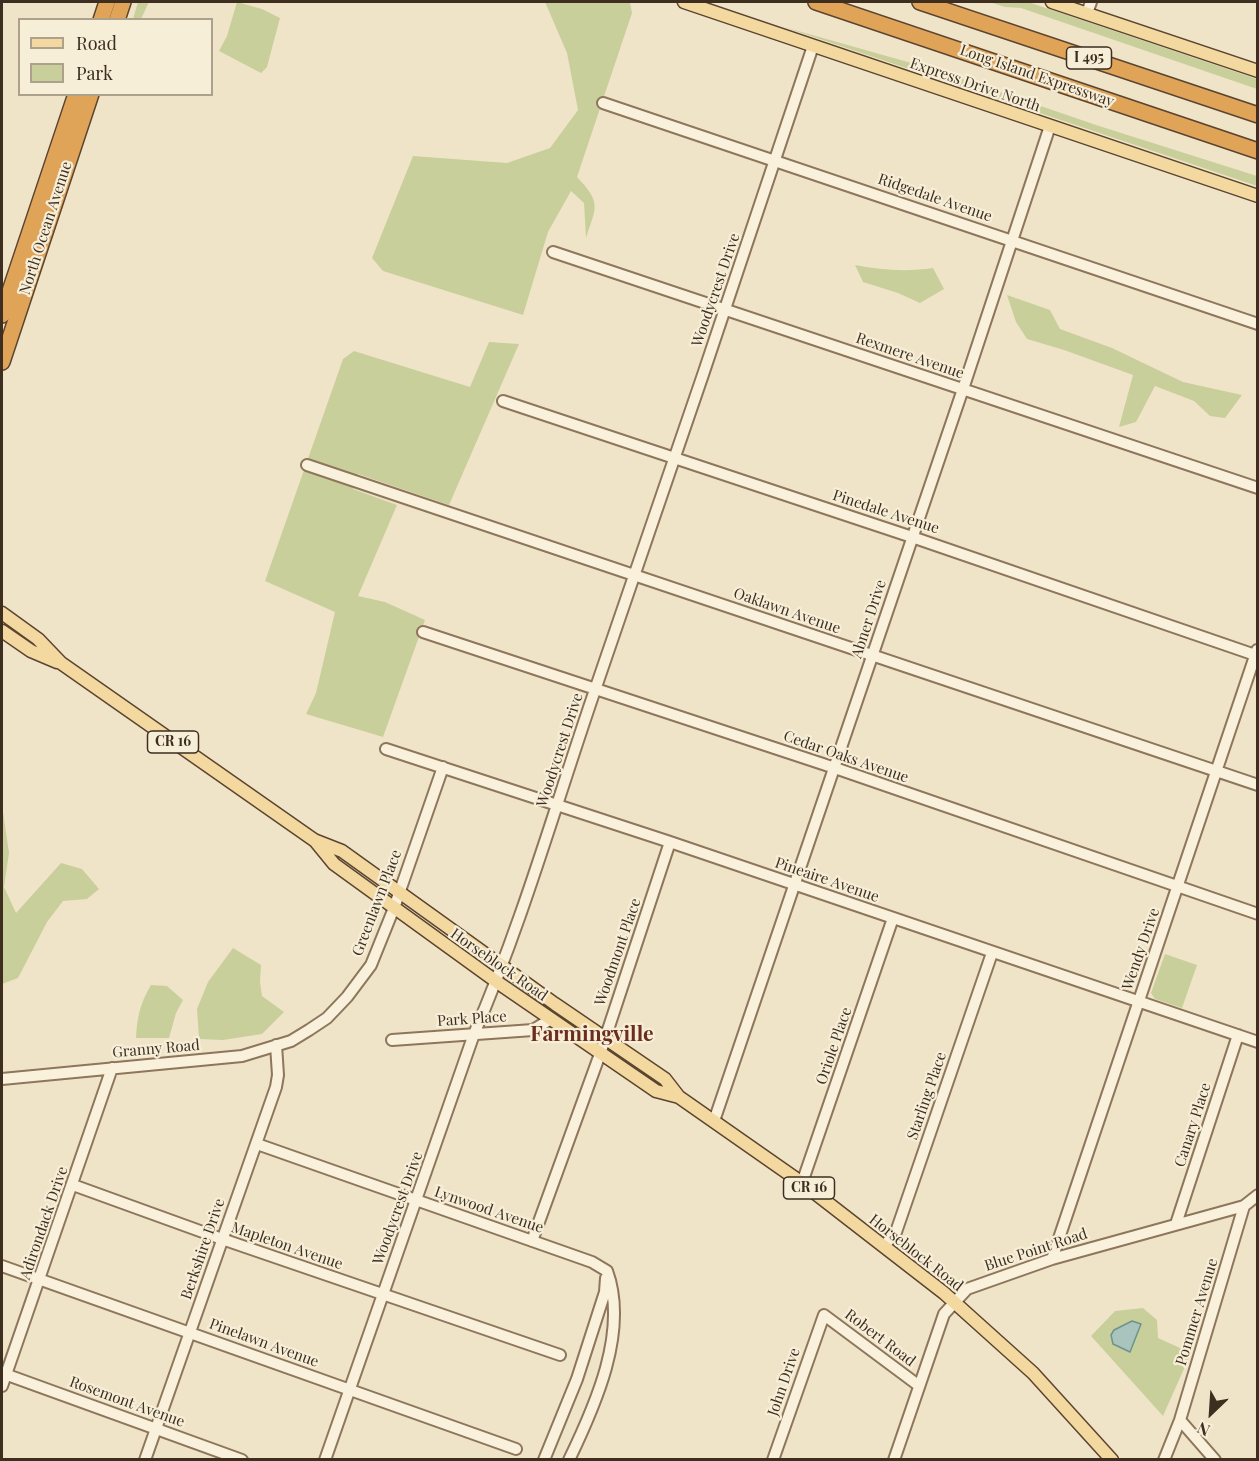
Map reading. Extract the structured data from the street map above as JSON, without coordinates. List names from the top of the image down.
{
  "streets": {
    "highway": ["I 495", "Long Island Expressway", "North Ocean Avenue"],
    "main road": ["Express Drive North", "CR 16", "Horseblock Road"],
    "street": [
      "Ridgedale Avenue",
      "Woodycrest Drive",
      "Rexmere Avenue",
      "Pinedale Avenue",
      "Oaklawn Avenue",
      "Abner Drive",
      "Cedar Oaks Avenue",
      "Pineaire Avenue",
      "Greenlawn Place",
      "Wendy Drive",
      "Woodmont Place",
      "Park Place",
      "Oriole Place",
      "Granny Road",
      "Starling Place",
      "Canary Place",
      "Lynwood Avenue",
      "Adirondack Drive",
      "Mapleton Avenue",
      "Berkshire Drive",
      "Blue Point Road",
      "Pommer Avenue",
      "Robert Road",
      "Pinelawn Avenue",
      "John Drive",
      "Rosemont Avenue"
    ]
  },
  "crossings": [
    ["Express Drive North", "Woodycrest Drive"],
    ["Express Drive North", "Abner Drive"],
    ["Ridgedale Avenue", "Woodycrest Drive"],
    ["Ridgedale Avenue", "Abner Drive"],
    ["Woodycrest Drive", "Rexmere Avenue"],
    ["Woodycrest Drive", "Pinedale Avenue"],
    ["Woodycrest Drive", "Oaklawn Avenue"],
    ["Woodycrest Drive", "Cedar Oaks Avenue"],
    ["Woodycrest Drive", "Pineaire Avenue"],
    ["Woodycrest Drive", "Horseblock Road"],
    ["Woodycrest Drive", "Park Place"],
    ["Woodycrest Drive", "Lynwood Avenue"],
    ["Woodycrest Drive", "Mapleton Avenue"],
    ["Woodycrest Drive", "Pinelawn Avenue"],
    ["Rexmere Avenue", "Abner Drive"],
    ["Pinedale Avenue", "Abner Drive"],
    ["Pinedale Avenue", "Wendy Drive"],
    ["Oaklawn Avenue", "Abner Drive"],
    ["Oaklawn Avenue", "Wendy Drive"],
    ["Abner Drive", "Cedar Oaks Avenue"],
    ["Abner Drive", "Pineaire Avenue"],
    ["Abner Drive", "Horseblock Road"],
    ["Cedar Oaks Avenue", "Wendy Drive"],
    ["Pineaire Avenue", "Greenlawn Place"],
    ["Pineaire Avenue", "Wendy Drive"],
    ["Pineaire Avenue", "Woodmont Place"],
    ["Pineaire Avenue", "Oriole Place"],
    ["Pineaire Avenue", "Starling Place"],
    ["Pineaire Avenue", "Canary Place"],
    ["Greenlawn Place", "Horseblock Road"],
    ["Greenlawn Place", "Granny Road"],
    ["Wendy Drive", "Blue Point Road"],
    ["Woodmont Place", "Horseblock Road"],
    ["Woodmont Place", "Lynwood Avenue"],
    ["Horseblock Road", "Park Place"],
    ["Horseblock Road", "Oriole Place"],
    ["Horseblock Road", "Starling Place"],
    ["Horseblock Road", "Blue Point Road"],
    ["Granny Road", "Adirondack Drive"],
    ["Granny Road", "Berkshire Drive"],
    ["Canary Place", "Blue Point Road"],
    ["Lynwood Avenue", "Berkshire Drive"],
    ["Adirondack Drive", "Mapleton Avenue"],
    ["Adirondack Drive", "Pinelawn Avenue"],
    ["Adirondack Drive", "Rosemont Avenue"],
    ["Mapleton Avenue", "Berkshire Drive"],
    ["Berkshire Drive", "Pinelawn Avenue"],
    ["Berkshire Drive", "Rosemont Avenue"],
    ["Blue Point Road", "Pommer Avenue"],
    ["Blue Point Road", "Robert Road"],
    ["Robert Road", "John Drive"]
  ],
  "districts": ["Farmingville"],
  "legend": ["Road", "Park"],
  "north": "bottom left"
}
